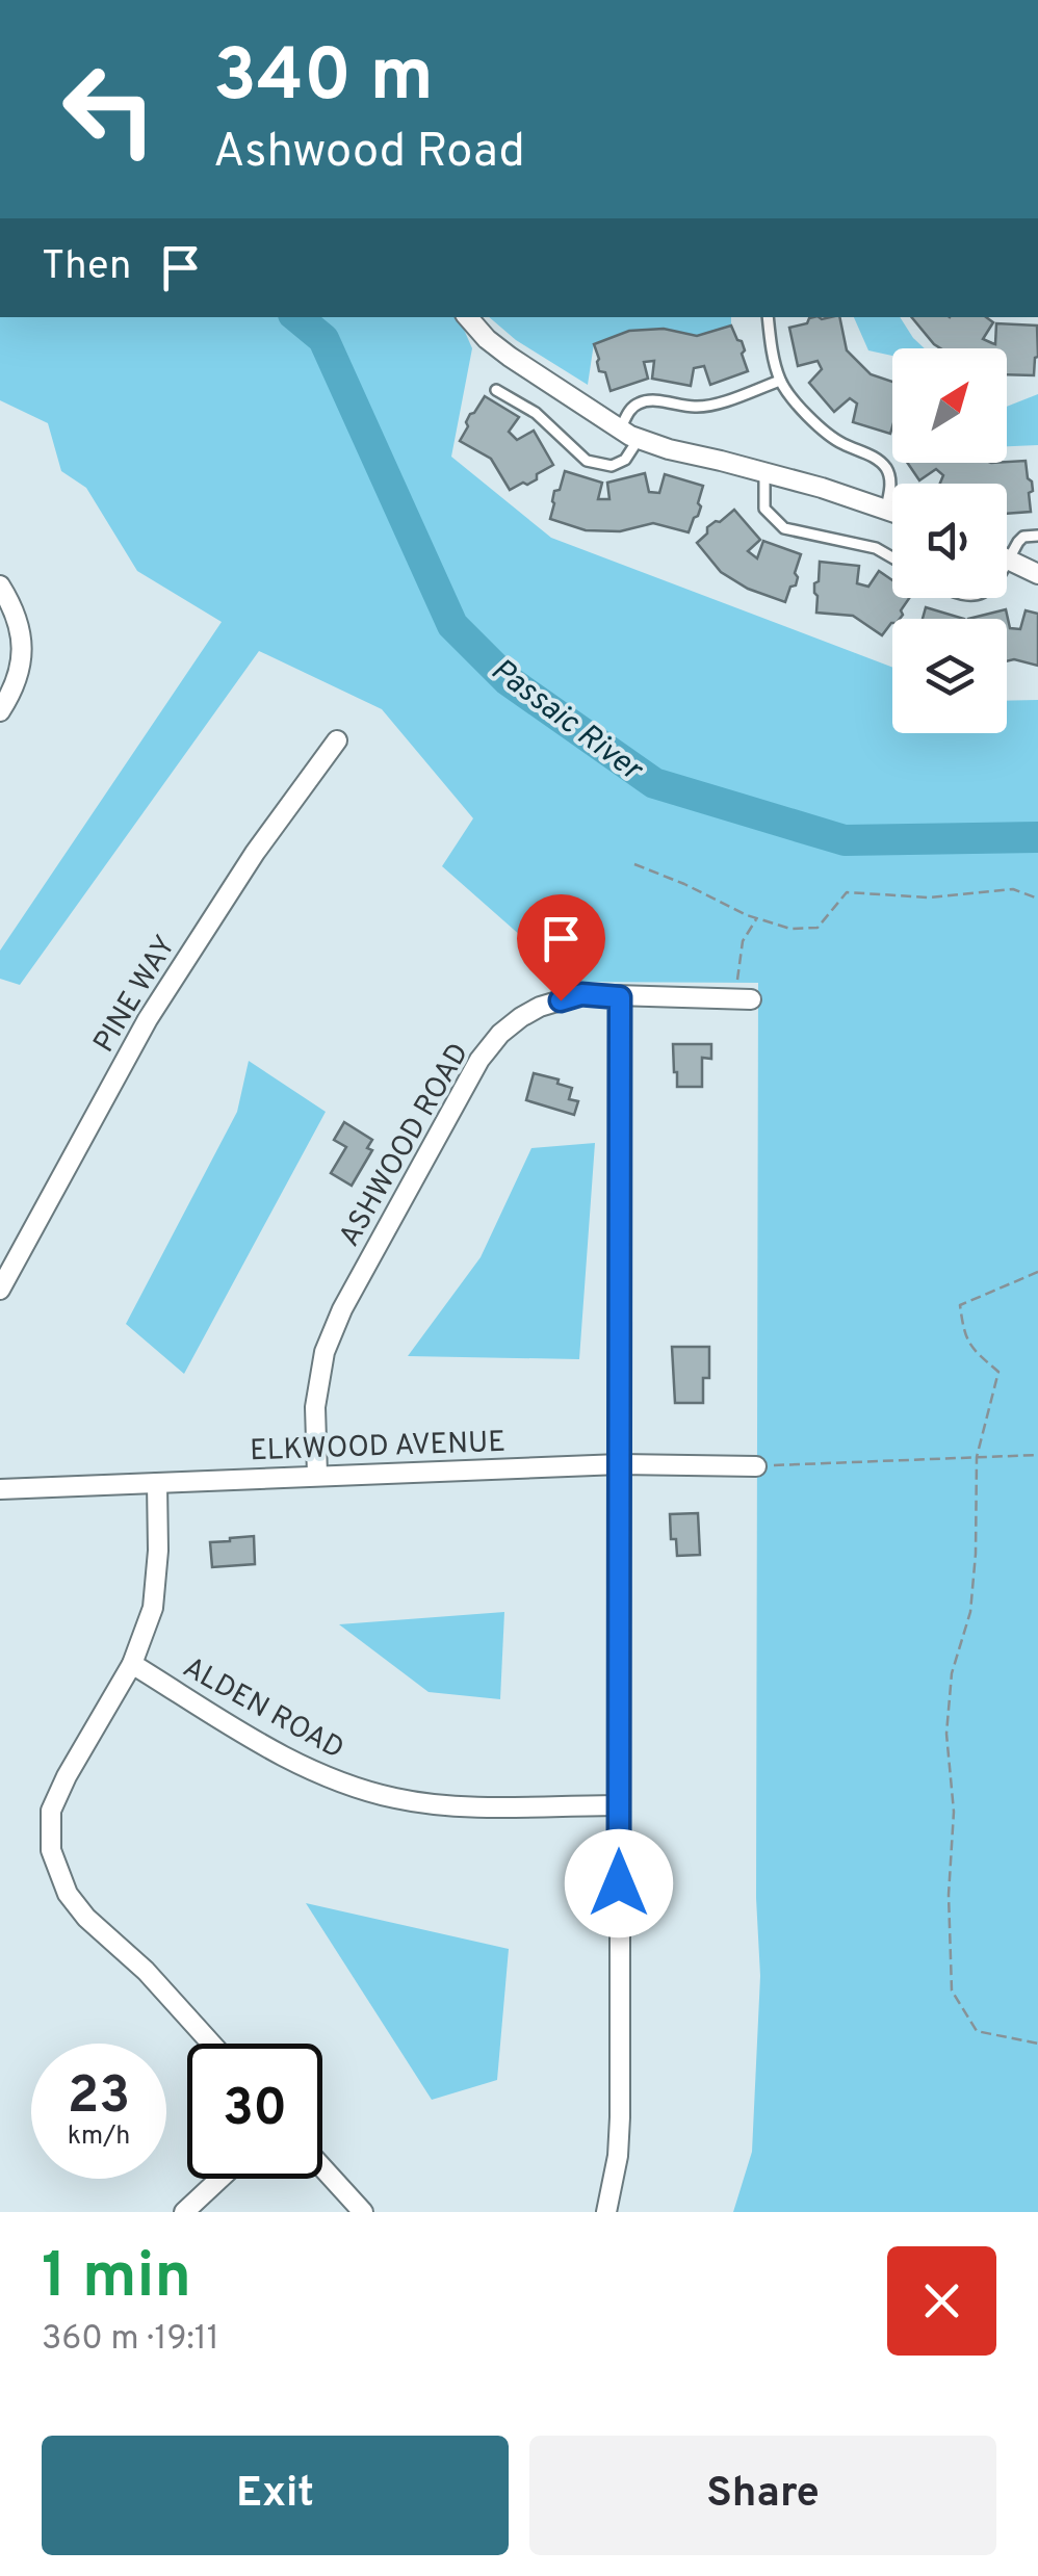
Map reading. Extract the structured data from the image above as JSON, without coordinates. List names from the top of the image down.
{
  "streets": {
    "street": [
      "PINE WAY",
      "ASHWOOD ROAD",
      "ELKWOOD AVENUE",
      "ALDEN ROAD"
    ]
  },
  "crossings": [
    ["ASHWOOD ROAD", "ELKWOOD AVENUE"]
  ],
  "water": ["Passaic River"],
  "north": "top right",
  "page": {
    "turn": ["340 m", "Ashwood Road"],
    "then": "Then",
    "speed": "23 km/h",
    "limit": "30",
    "heading": ["1 min", "360 m · 19:11"],
    "buttons": ["Exit", "Share"]
  }
}
